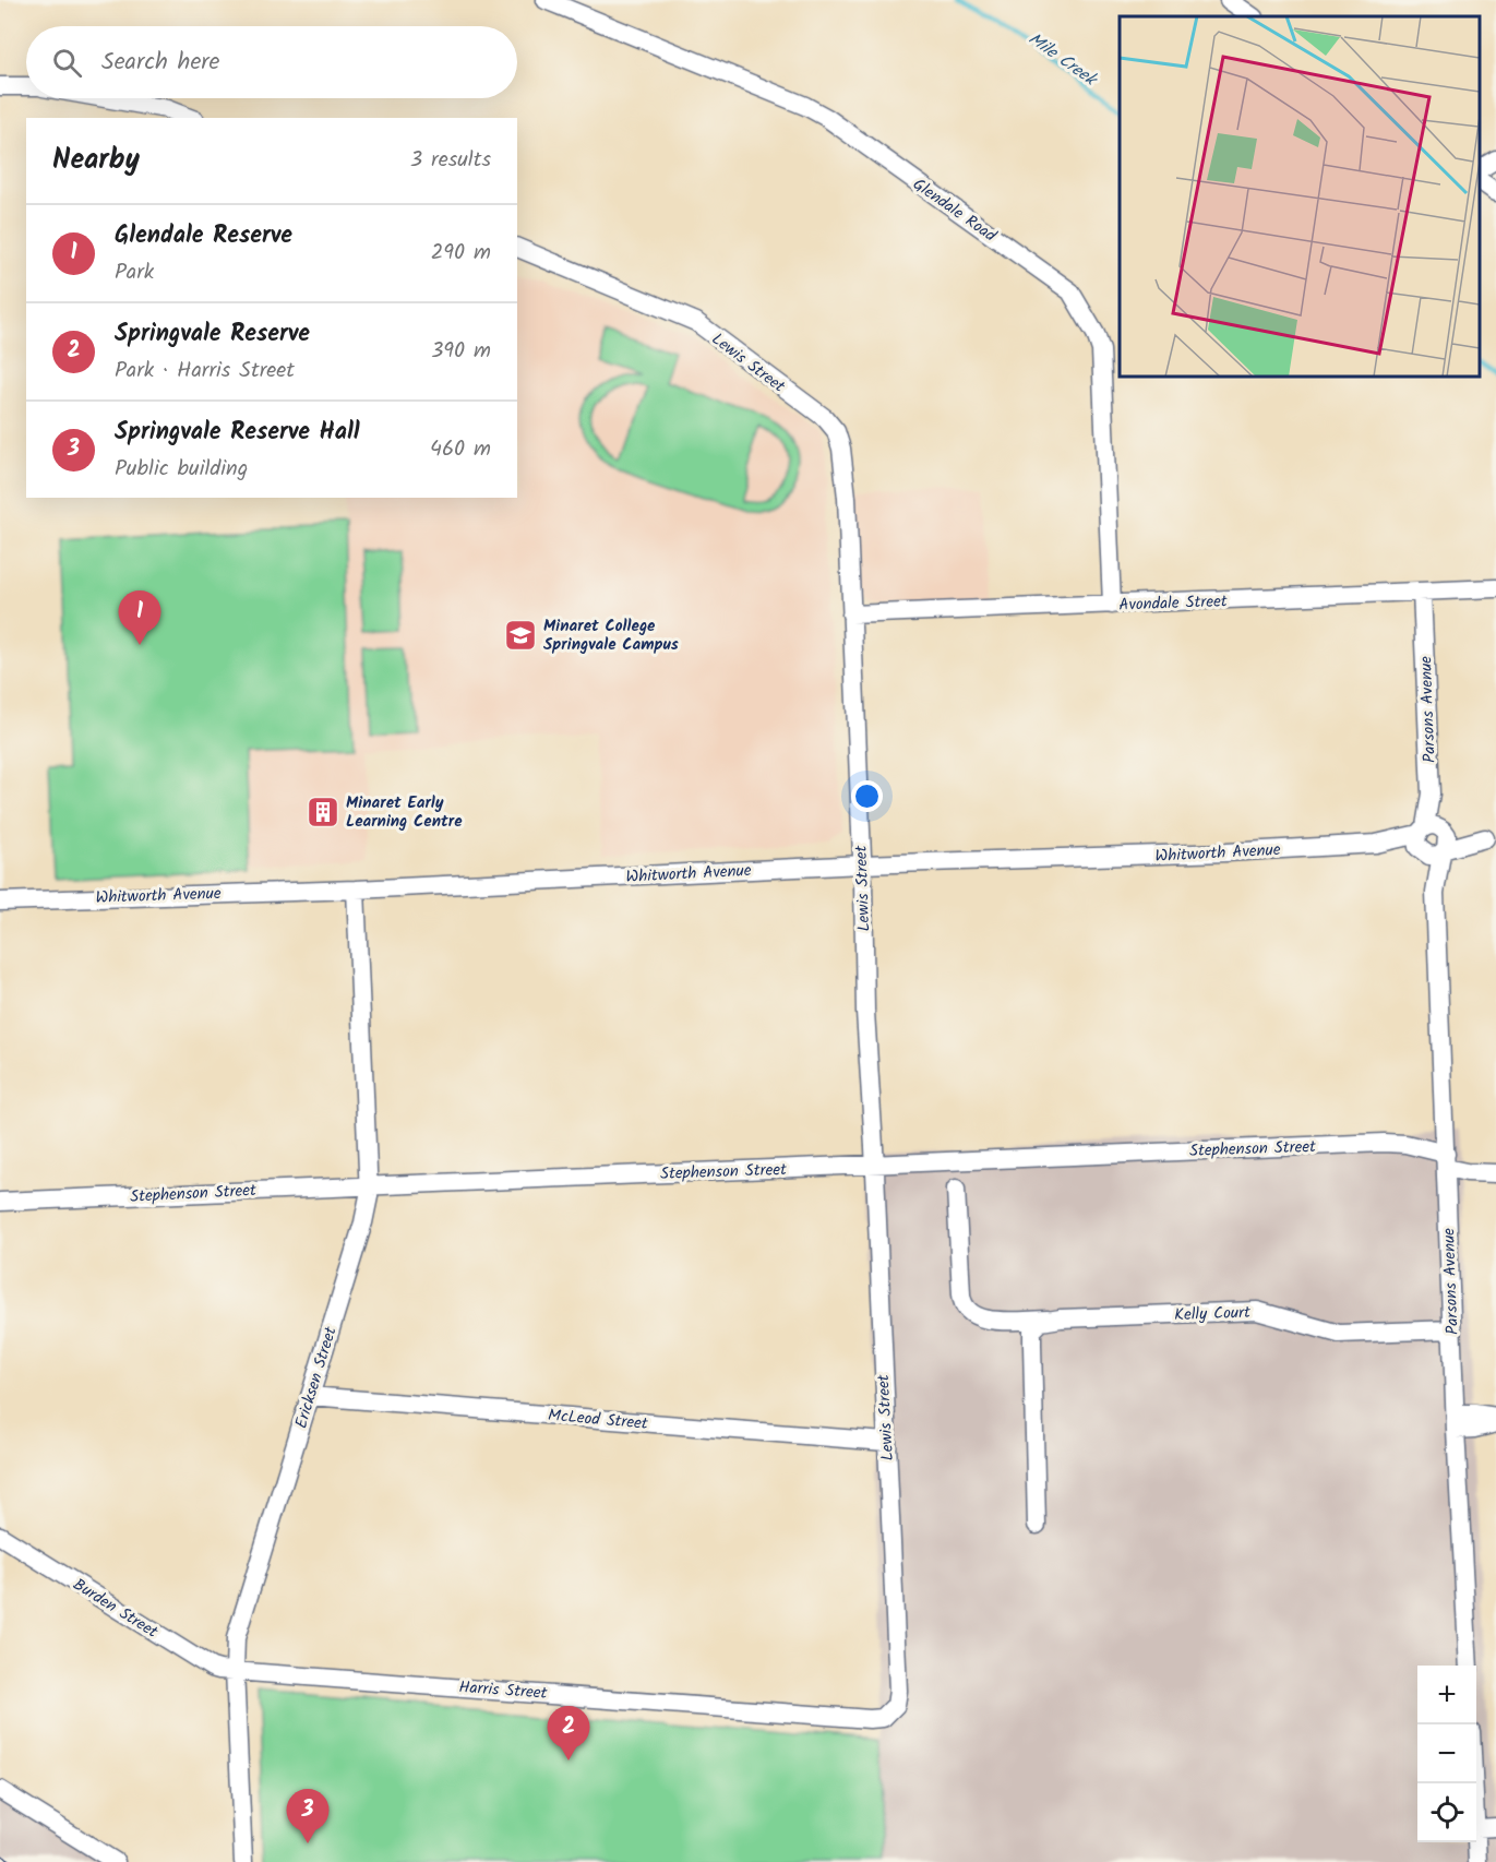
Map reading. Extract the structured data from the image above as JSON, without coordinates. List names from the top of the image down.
{
  "streets": {
    "street": [
      "Glendale Road",
      "Lewis Street",
      "Avondale Street",
      "Parsons Avenue",
      "Whitworth Avenue",
      "Stephenson Street",
      "Kelly Court",
      "Ericksen Street",
      "McLeod Street",
      "Burden Street",
      "Harris Street"
    ]
  },
  "crossings": [
    ["Glendale Road", "Avondale Street"],
    ["Lewis Street", "Avondale Street"],
    ["Lewis Street", "Whitworth Avenue"],
    ["Lewis Street", "Stephenson Street"],
    ["Lewis Street", "McLeod Street"],
    ["Lewis Street", "Harris Street"],
    ["Avondale Street", "Parsons Avenue"],
    ["Parsons Avenue", "Whitworth Avenue"],
    ["Parsons Avenue", "Stephenson Street"],
    ["Parsons Avenue", "Kelly Court"],
    ["Whitworth Avenue", "Ericksen Street"],
    ["Stephenson Street", "Ericksen Street"],
    ["Ericksen Street", "McLeod Street"],
    ["Ericksen Street", "Burden Street"],
    ["Ericksen Street", "Harris Street"],
    ["Burden Street", "Harris Street"]
  ],
  "water": ["Mile Creek"],
  "places": {
    "school or university": ["Minaret College Springvale Campus"],
    "building": ["Minaret Early Learning Centre"]
  },
  "page": {
    "search": "Search here",
    "heading": ["Nearby", "3 results"],
    "list": [
      {
        "mark": "1",
        "name": "Glendale Reserve",
        "note": "Park",
        "value": "290 m"
      },
      {
        "mark": "2",
        "name": "Springvale Reserve",
        "note": "Park · Harris Street",
        "value": "390 m"
      },
      {
        "mark": "3",
        "name": "Springvale Reserve Hall",
        "note": "Public building",
        "value": "460 m"
      }
    ],
    "pins": ["1", "2", "3"],
    "map_buttons": ["+", "−"]
  }
}
